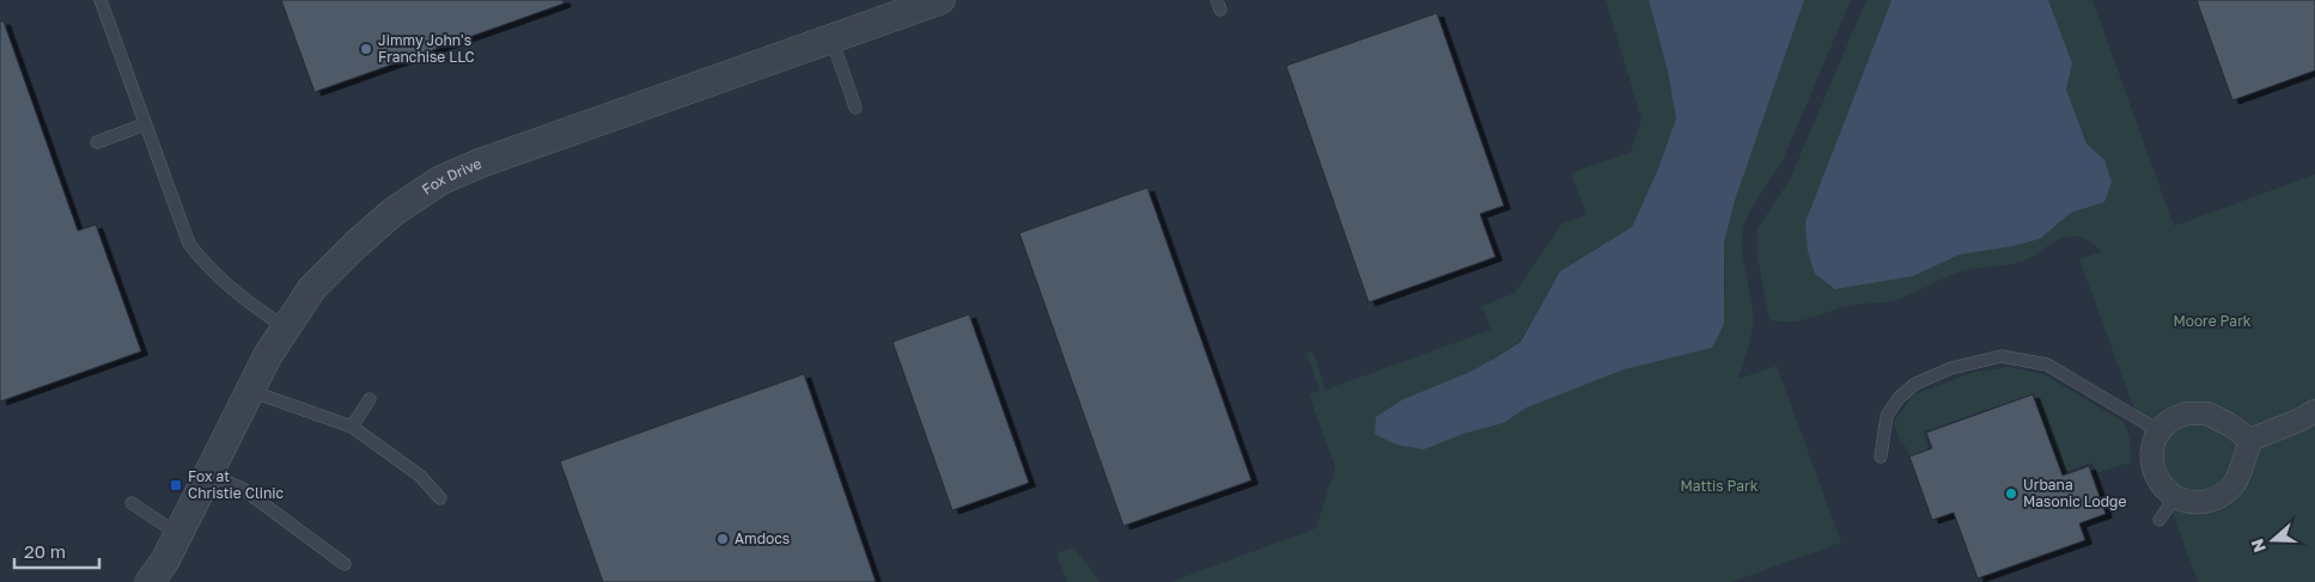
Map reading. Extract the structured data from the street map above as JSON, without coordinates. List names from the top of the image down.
{
  "streets": {
    "street": ["Fox Drive"]
  },
  "parks": ["Moore Park", "Mattis Park"],
  "places": {
    "other": ["Jimmy John's Franchise LLC", "Urbana Masonic Lodge", "Amdocs"],
    "transit": ["Fox at Christie Clinic"]
  },
  "scale_bar": "20 m",
  "north": "left"
}
